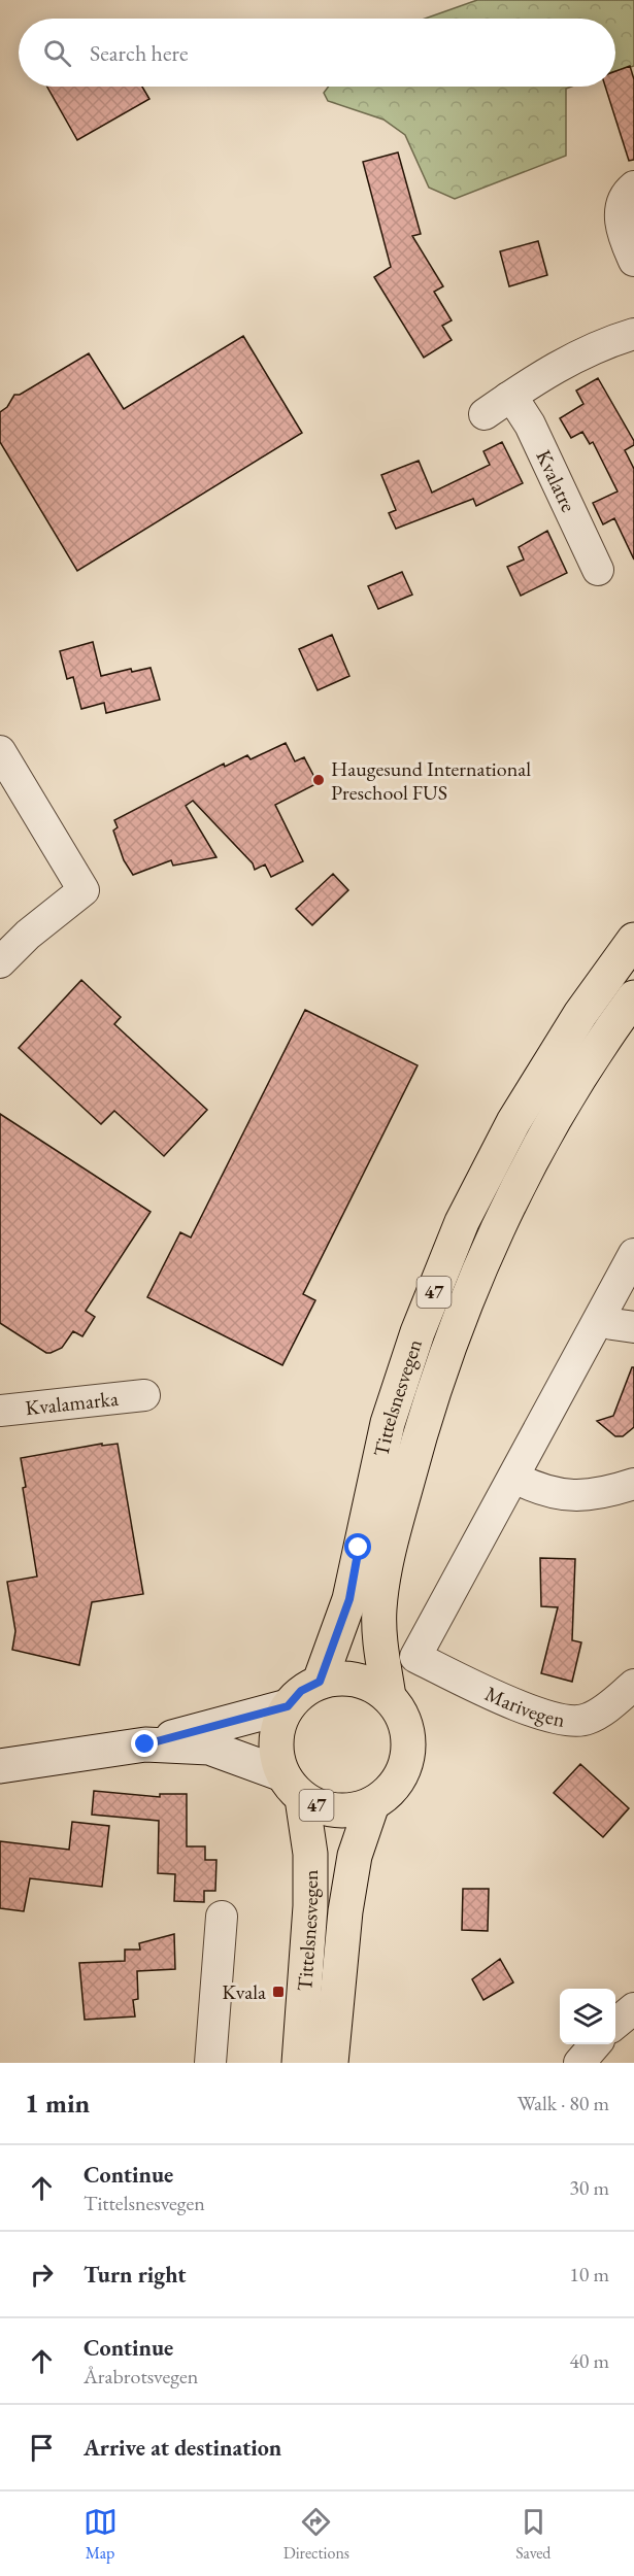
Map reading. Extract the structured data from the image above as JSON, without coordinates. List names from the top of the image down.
{
  "streets": {
    "main road": ["47", "Tittelsnesvegen"],
    "street": ["Kvalatre", "Kvalamarka", "Marivegen"]
  },
  "crossings": [
    ["47", "Tittelsnesvegen"]
  ],
  "places": {
    "other": ["Haugesund International Preschool FUS"],
    "transit": ["Kvala"]
  },
  "page": {
    "search": "Search here",
    "heading": ["1 min", "Walk · 80 m"],
    "list": [
      ["Continue", "Tittelsnesvegen", "30 m"],
      ["Turn right", "10 m"],
      ["Continue", "Årabrotsvegen", "40 m"],
      "Arrive at destination"
    ],
    "nav": ["Map", "Directions", "Saved"]
  }
}
